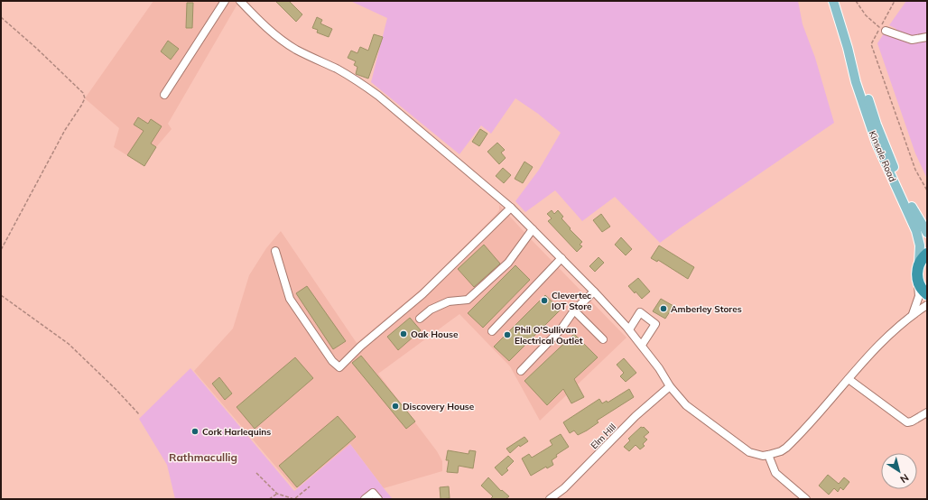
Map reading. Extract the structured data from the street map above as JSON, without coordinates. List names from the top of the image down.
{
  "streets": {
    "main road": ["Kinsale Road"],
    "street": ["Elm Hill"]
  },
  "districts": ["Rathmacullig"],
  "places": [
    "Clevertec IOT Store",
    "Amberley Stores",
    "Oak House",
    "Phil O'Sullivan Electrical Outlet",
    "Discovery House",
    "Cork Harlequins"
  ],
  "north": "bottom right"
}
